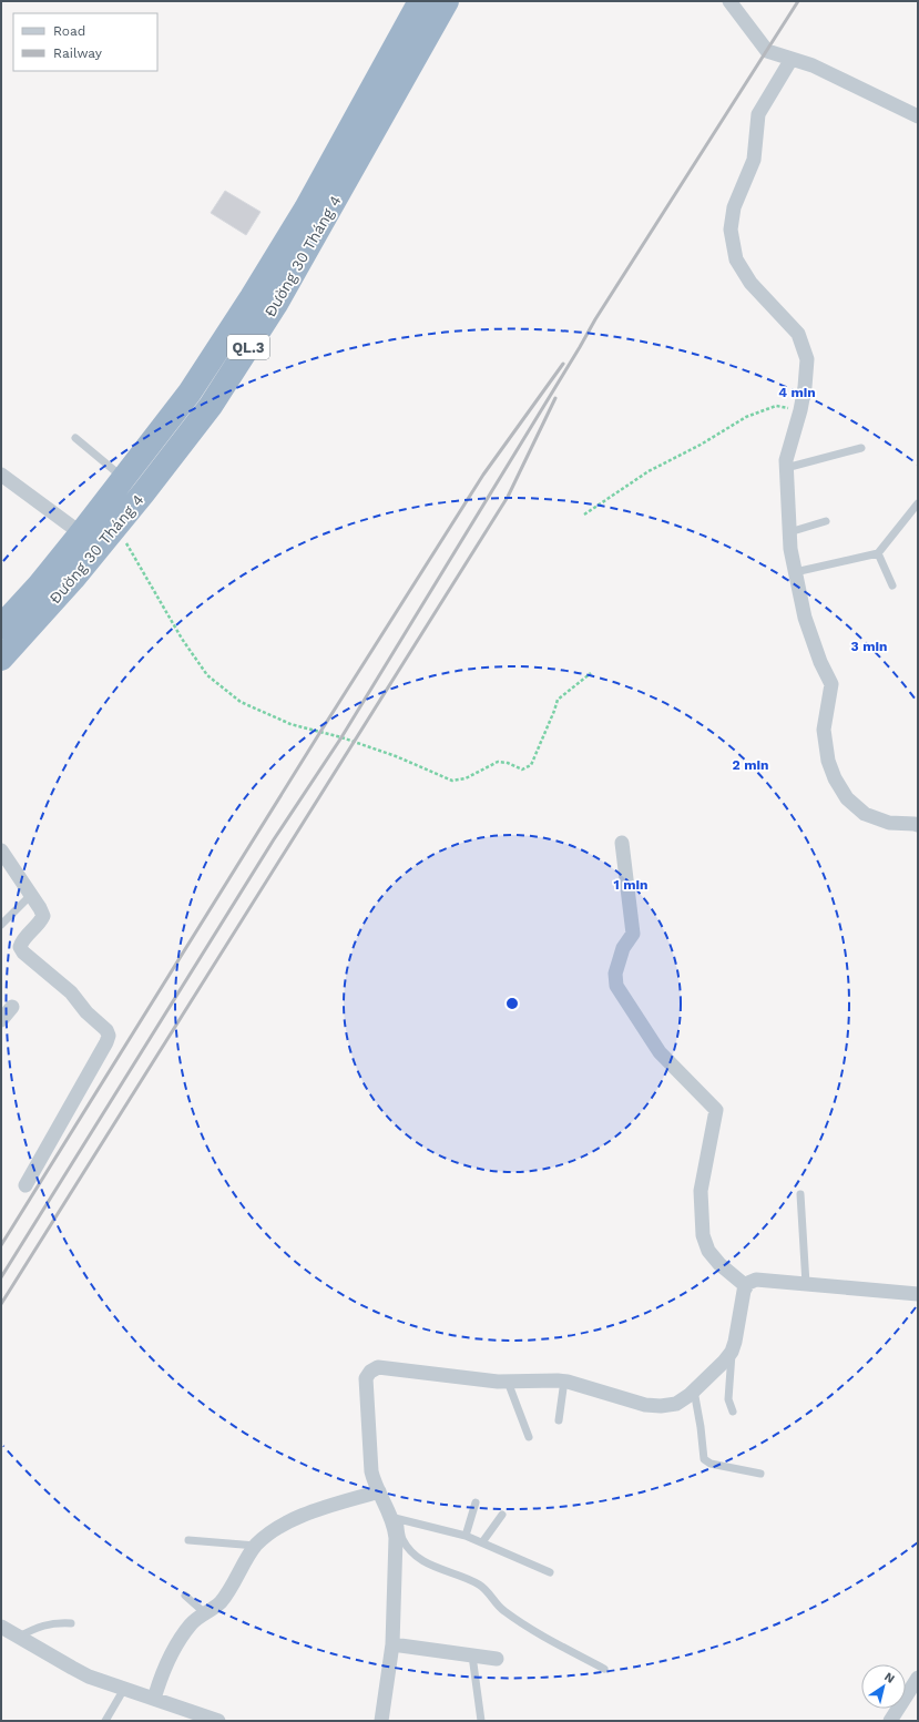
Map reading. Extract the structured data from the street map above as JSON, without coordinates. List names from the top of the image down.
{
  "streets": {
    "highway": ["Đường 30 Tháng 4", "QL.3"]
  },
  "legend": ["Road", "Railway"],
  "north": "top right",
  "rings": [
    "4 min",
    "3 min",
    "2 min",
    "1 min"
  ]
}
